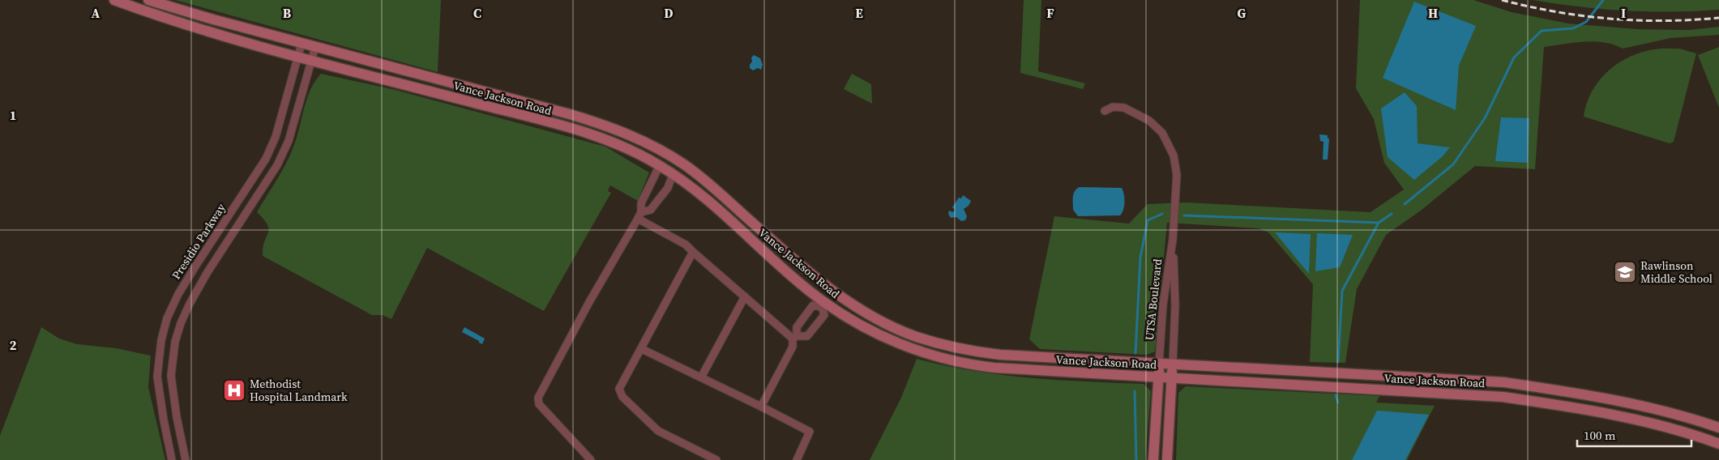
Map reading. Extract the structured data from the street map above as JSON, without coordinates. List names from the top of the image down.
{
  "streets": {
    "main road": ["Vance Jackson Road", "UTSA Boulevard"],
    "street": ["Presidio Parkway"]
  },
  "crossings": [
    ["Vance Jackson Road", "Presidio Parkway"],
    ["Vance Jackson Road", "UTSA Boulevard"]
  ],
  "places": {
    "school or university": ["Rawlinson Middle School"],
    "hospital": ["Methodist Hospital Landmark"]
  },
  "scale_bar": "100 m",
  "grid": {
    "columns": [
      "A",
      "B",
      "C",
      "D",
      "E",
      "F",
      "G",
      "H",
      "I"
    ],
    "rows": ["1", "2"]
  }
}
